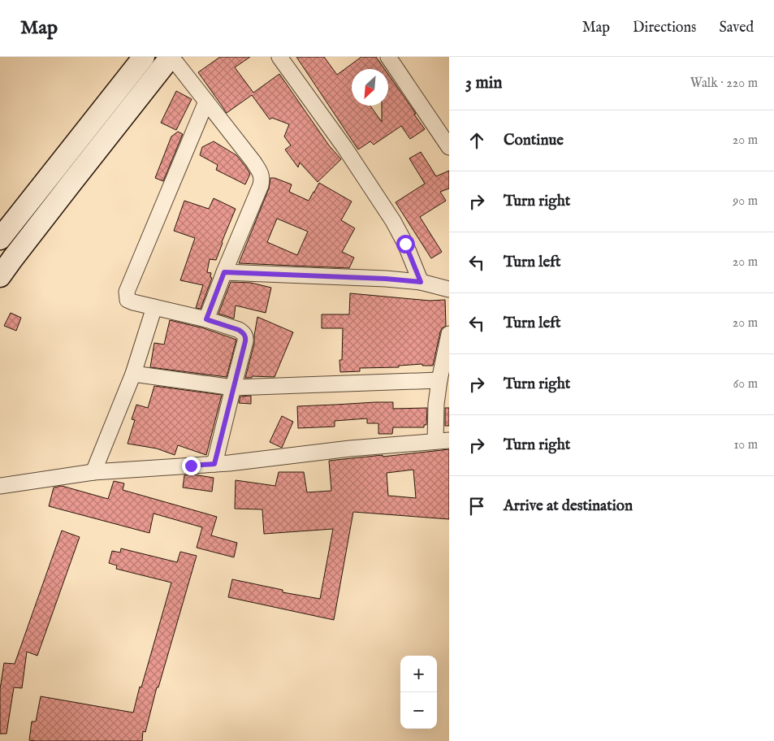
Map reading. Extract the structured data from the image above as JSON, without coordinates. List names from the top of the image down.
{
  "north": "bottom left",
  "page": {
    "header": "Map",
    "nav": ["Map", "Directions", "Saved"],
    "heading": ["3 min", "Walk · 220 m"],
    "list": [
      ["Continue", "20 m"],
      ["Turn right", "90 m"],
      ["Turn left", "20 m"],
      ["Turn left", "20 m"],
      ["Turn right", "60 m"],
      ["Turn right", "10 m"],
      "Arrive at destination"
    ],
    "map_buttons": ["+", "−"]
  }
}
